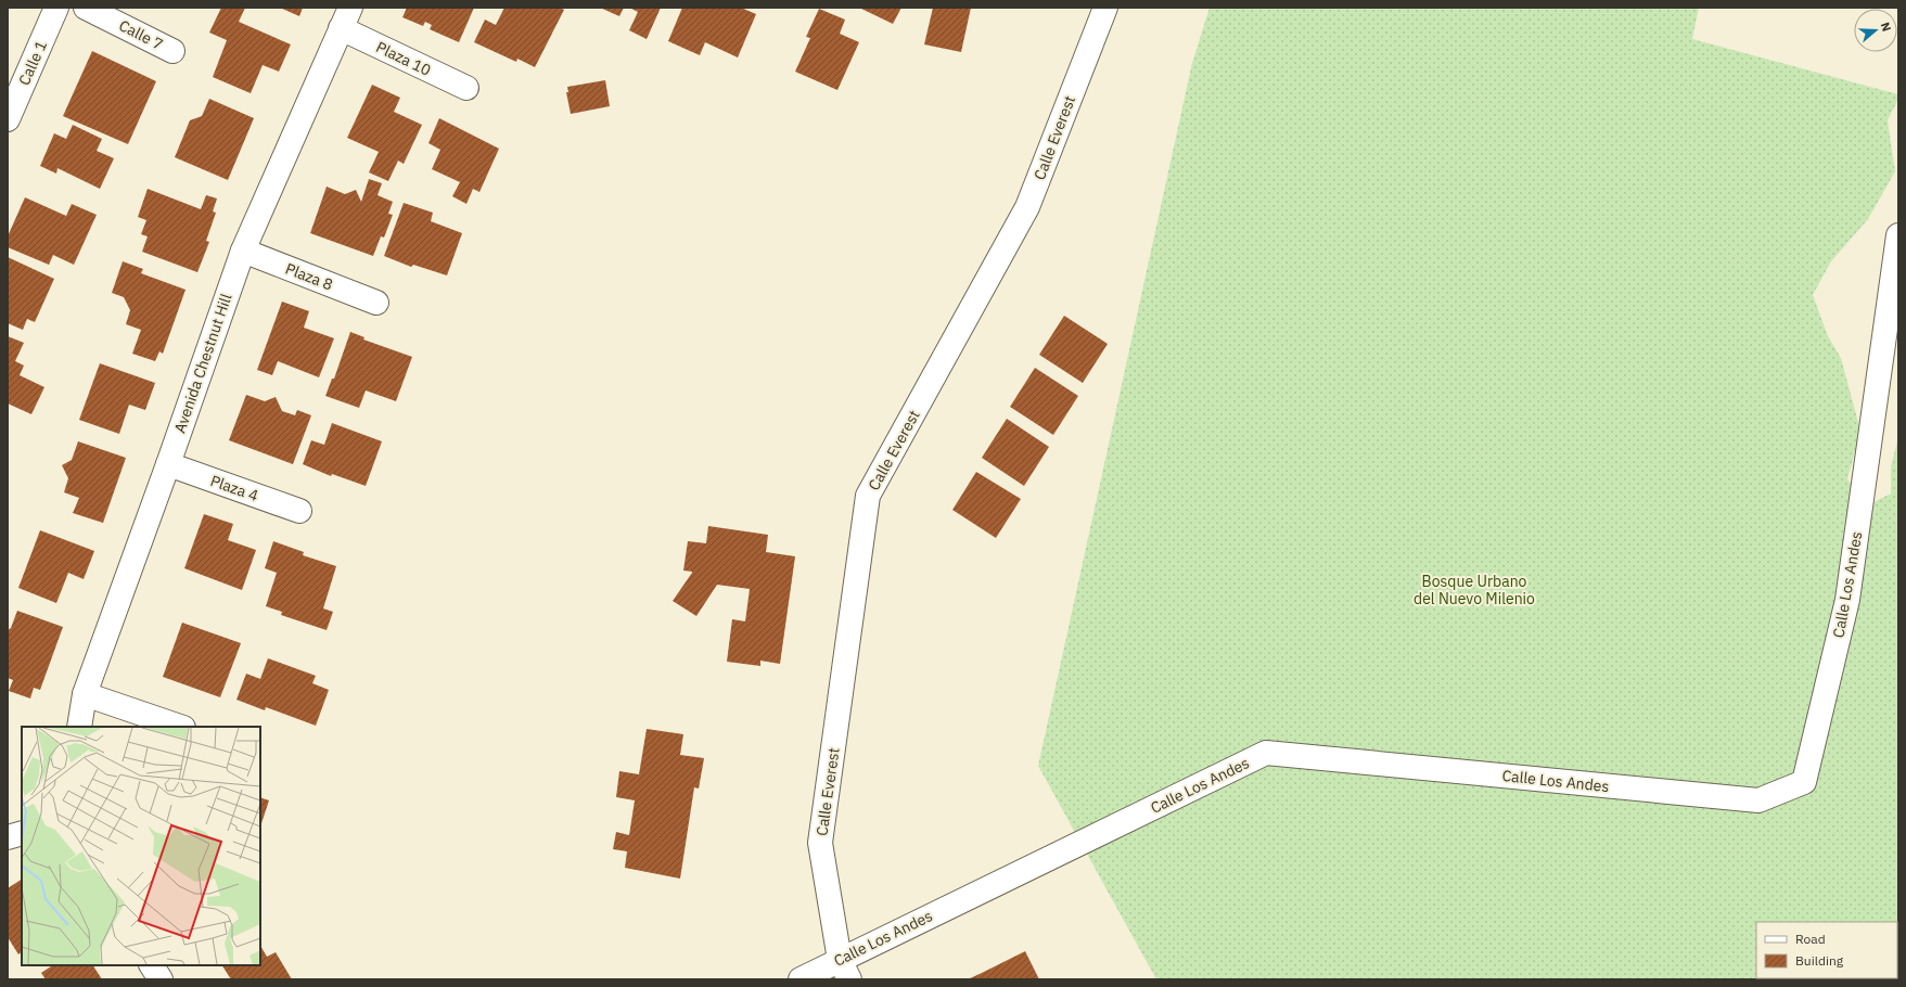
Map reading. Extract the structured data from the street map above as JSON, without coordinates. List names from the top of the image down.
{
  "streets": {
    "street": [
      "Calle 7",
      "Plaza 10",
      "Calle 1",
      "Calle Everest",
      "Plaza 8",
      "Avenida Chestnut Hill",
      "Plaza 4",
      "Calle Los Andes"
    ]
  },
  "crossings": [
    ["Plaza 10", "Avenida Chestnut Hill"],
    ["Calle Everest", "Calle Los Andes"],
    ["Plaza 8", "Avenida Chestnut Hill"],
    ["Avenida Chestnut Hill", "Plaza 4"]
  ],
  "parks": ["Bosque Urbano del Nuevo Milenio"],
  "legend": ["Road", "Building"],
  "north": "right"
}
